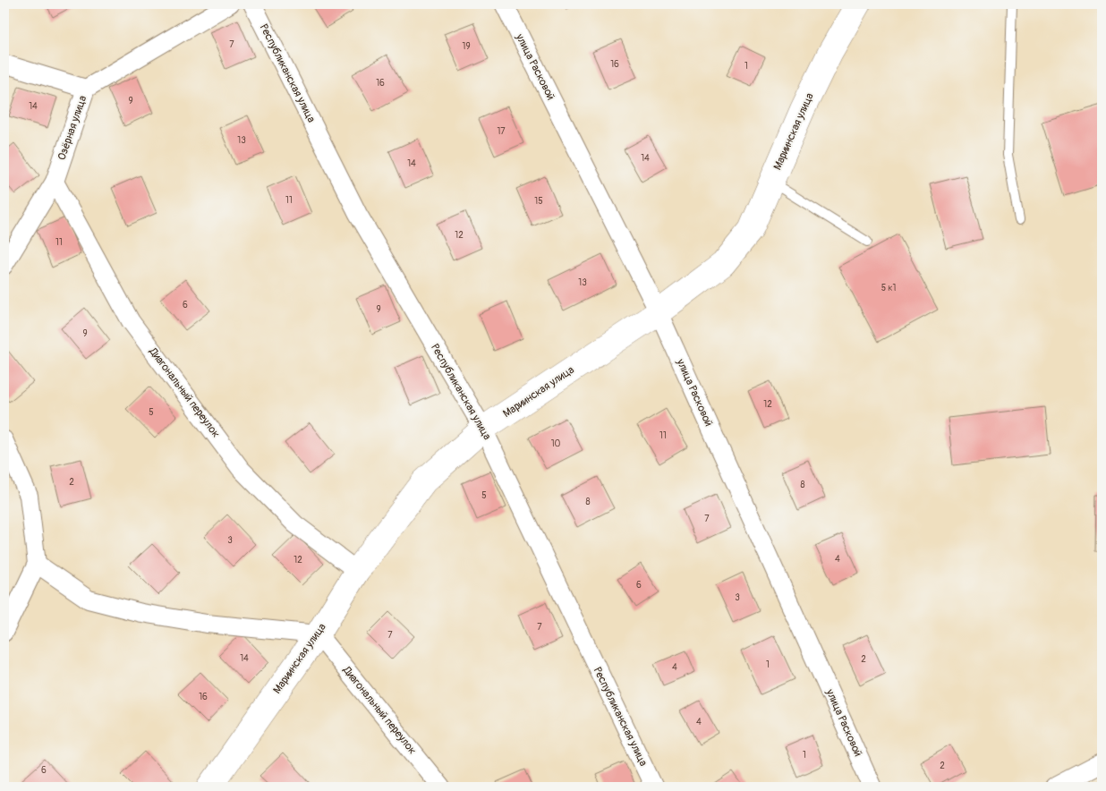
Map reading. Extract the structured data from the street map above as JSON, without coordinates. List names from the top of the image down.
{
  "streets": {
    "main road": ["Мариинская улица"],
    "street": [
      "улица Расковой",
      "Республиканская улица",
      "Озёрная улица",
      "Диагональный переулок"
    ]
  },
  "crossings": [
    ["улица Расковой", "Мариинская улица"],
    ["Республиканская улица", "Мариинская улица"],
    ["Озёрная улица", "Диагональный переулок"],
    ["Мариинская улица", "Диагональный переулок"]
  ],
  "house_numbers": [
    "7",
    "19",
    "16",
    "1",
    "16",
    "9",
    "14",
    "17",
    "13",
    "14",
    "14",
    "11",
    "15",
    "12",
    "11",
    "13",
    "5 к1",
    "6",
    "9",
    "9",
    "12",
    "5",
    "11",
    "10",
    "2",
    "8",
    "5",
    "8",
    "7",
    "3",
    "4",
    "12",
    "6",
    "3",
    "7",
    "7",
    "14",
    "2",
    "1",
    "4",
    "16",
    "4",
    "1",
    "2",
    "6"
  ]
}
